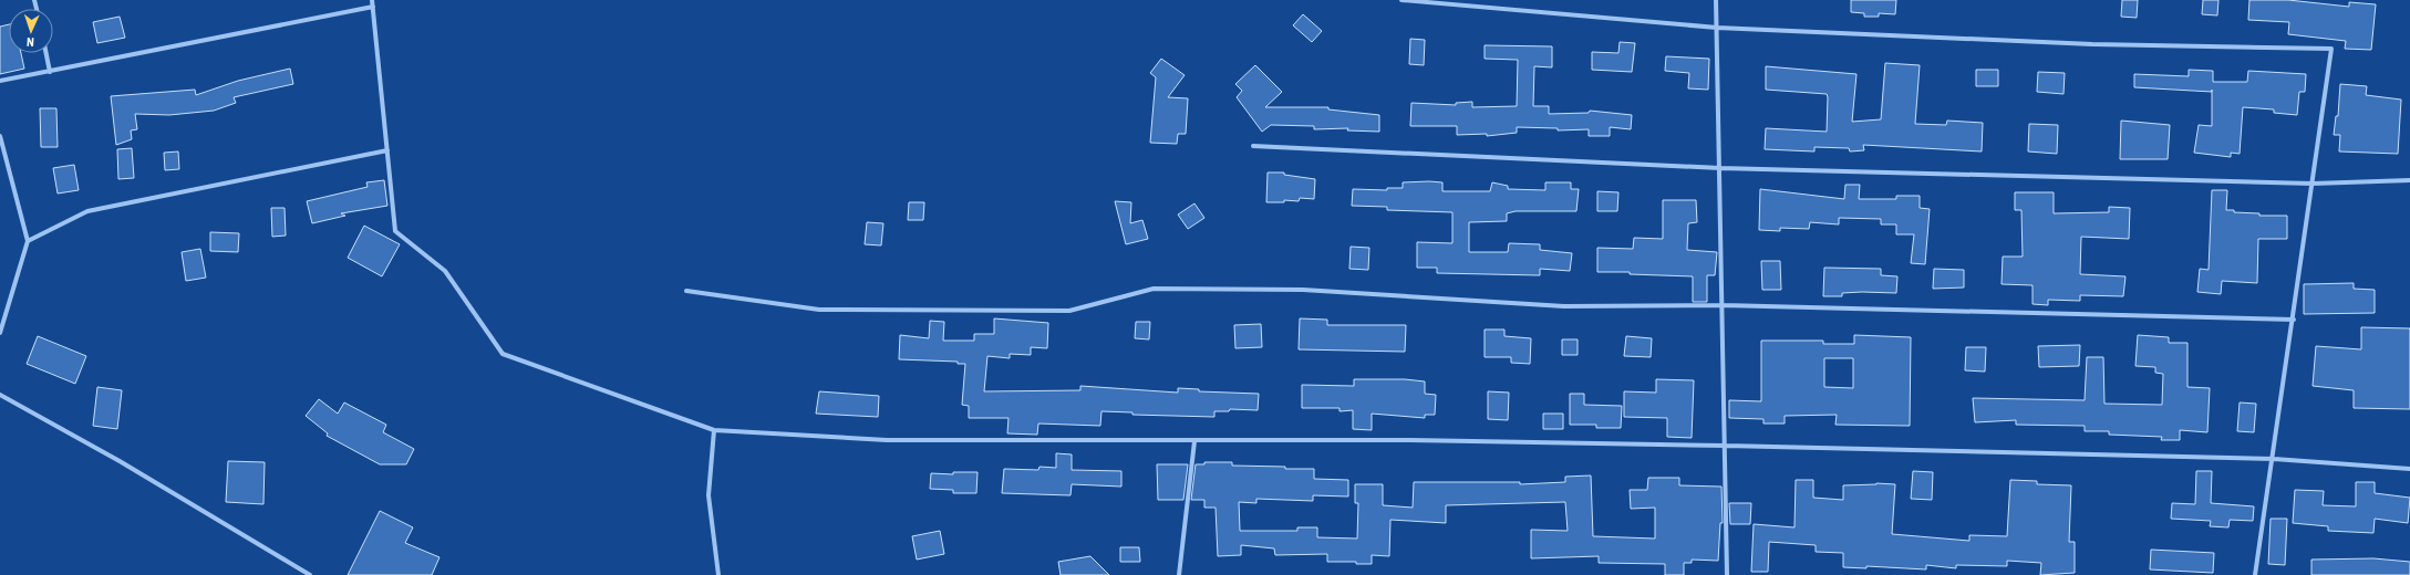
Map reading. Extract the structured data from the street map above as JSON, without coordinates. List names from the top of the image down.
{
  "north": "bottom"
}
